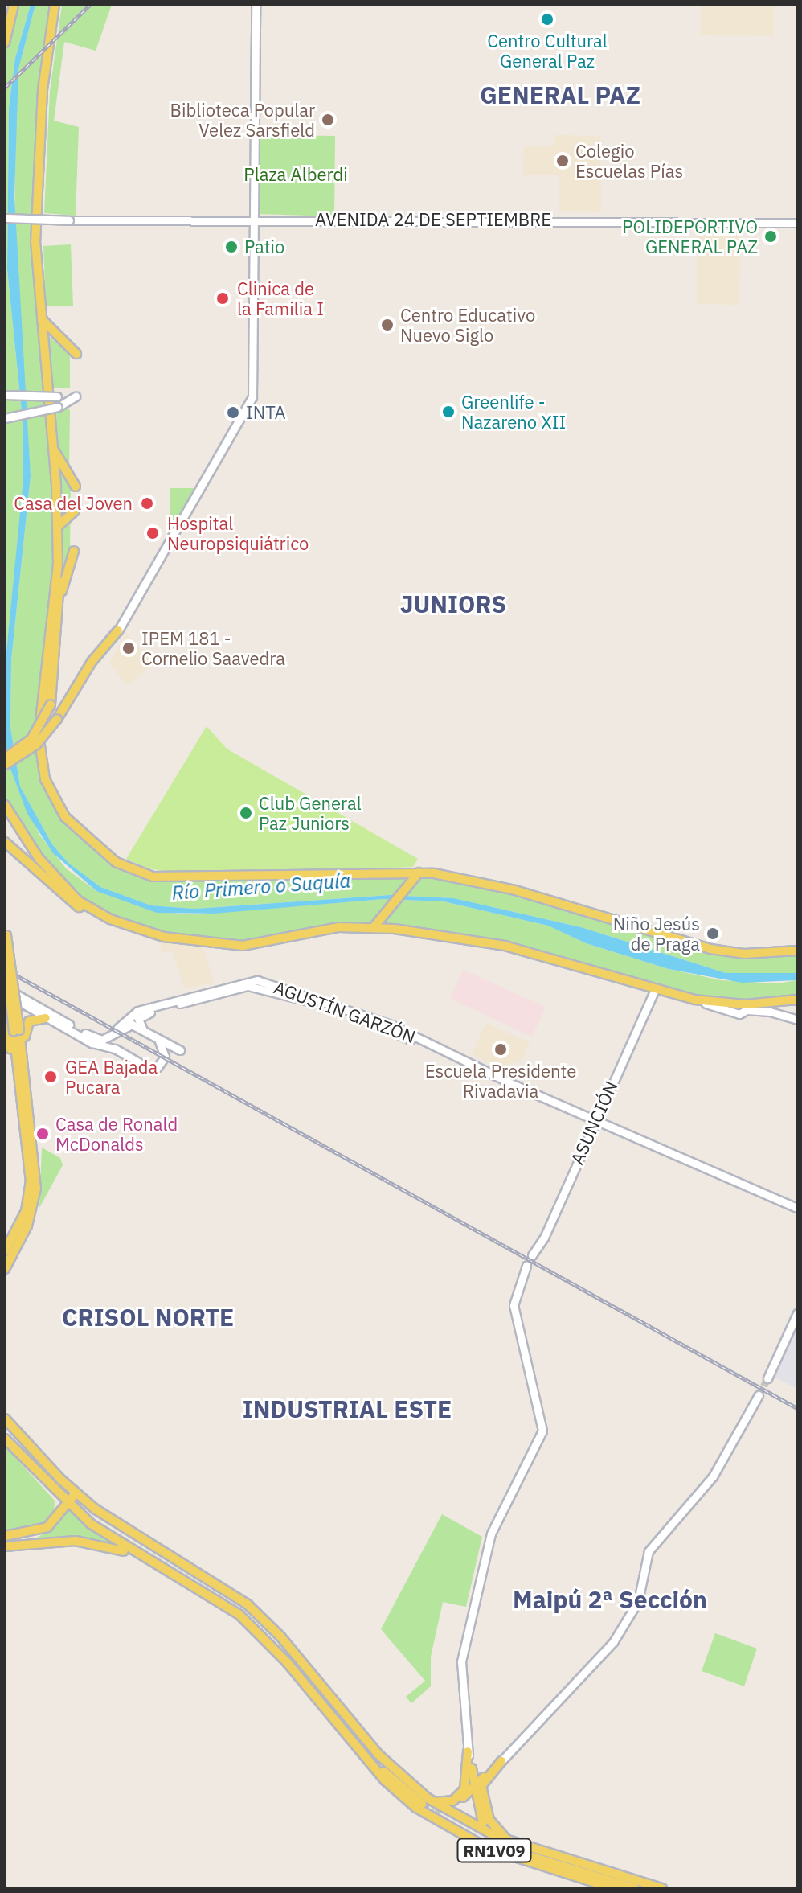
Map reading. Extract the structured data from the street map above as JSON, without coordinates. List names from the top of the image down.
{
  "streets": {
    "main road": [
      "AVENIDA 24 DE SEPTIEMBRE",
      "AGUSTÍN GARZÓN",
      "ASUNCIÓN",
      "RN1V09"
    ]
  },
  "crossings": [
    ["AGUSTÍN GARZÓN", "ASUNCIÓN"]
  ],
  "districts": [
    "GENERAL PAZ",
    "JUNIORS",
    "CRISOL NORTE",
    "INDUSTRIAL ESTE",
    "Maipú 2ª Sección"
  ],
  "water": ["Río Primero o Suquía"],
  "parks": ["Plaza Alberdi"],
  "places": [
    "Centro Cultural General Paz",
    "Biblioteca Popular Velez Sarsfield",
    "Colegio Escuelas Pías",
    "POLIDEPORTIVO GENERAL PAZ",
    "Patio",
    "Clinica de la Familia I",
    "Centro Educativo Nuevo Siglo",
    "Greenlife - Nazareno XII",
    "INTA",
    "Casa del Joven",
    "Hospital Neuropsiquiátrico",
    "IPEM 181 - Cornelio Saavedra",
    "Club General Paz Juniors",
    "Niño Jesús de Praga",
    "Escuela Presidente Rivadavia",
    "GEA Bajada Pucara",
    "Casa de Ronald McDonalds"
  ]
}
